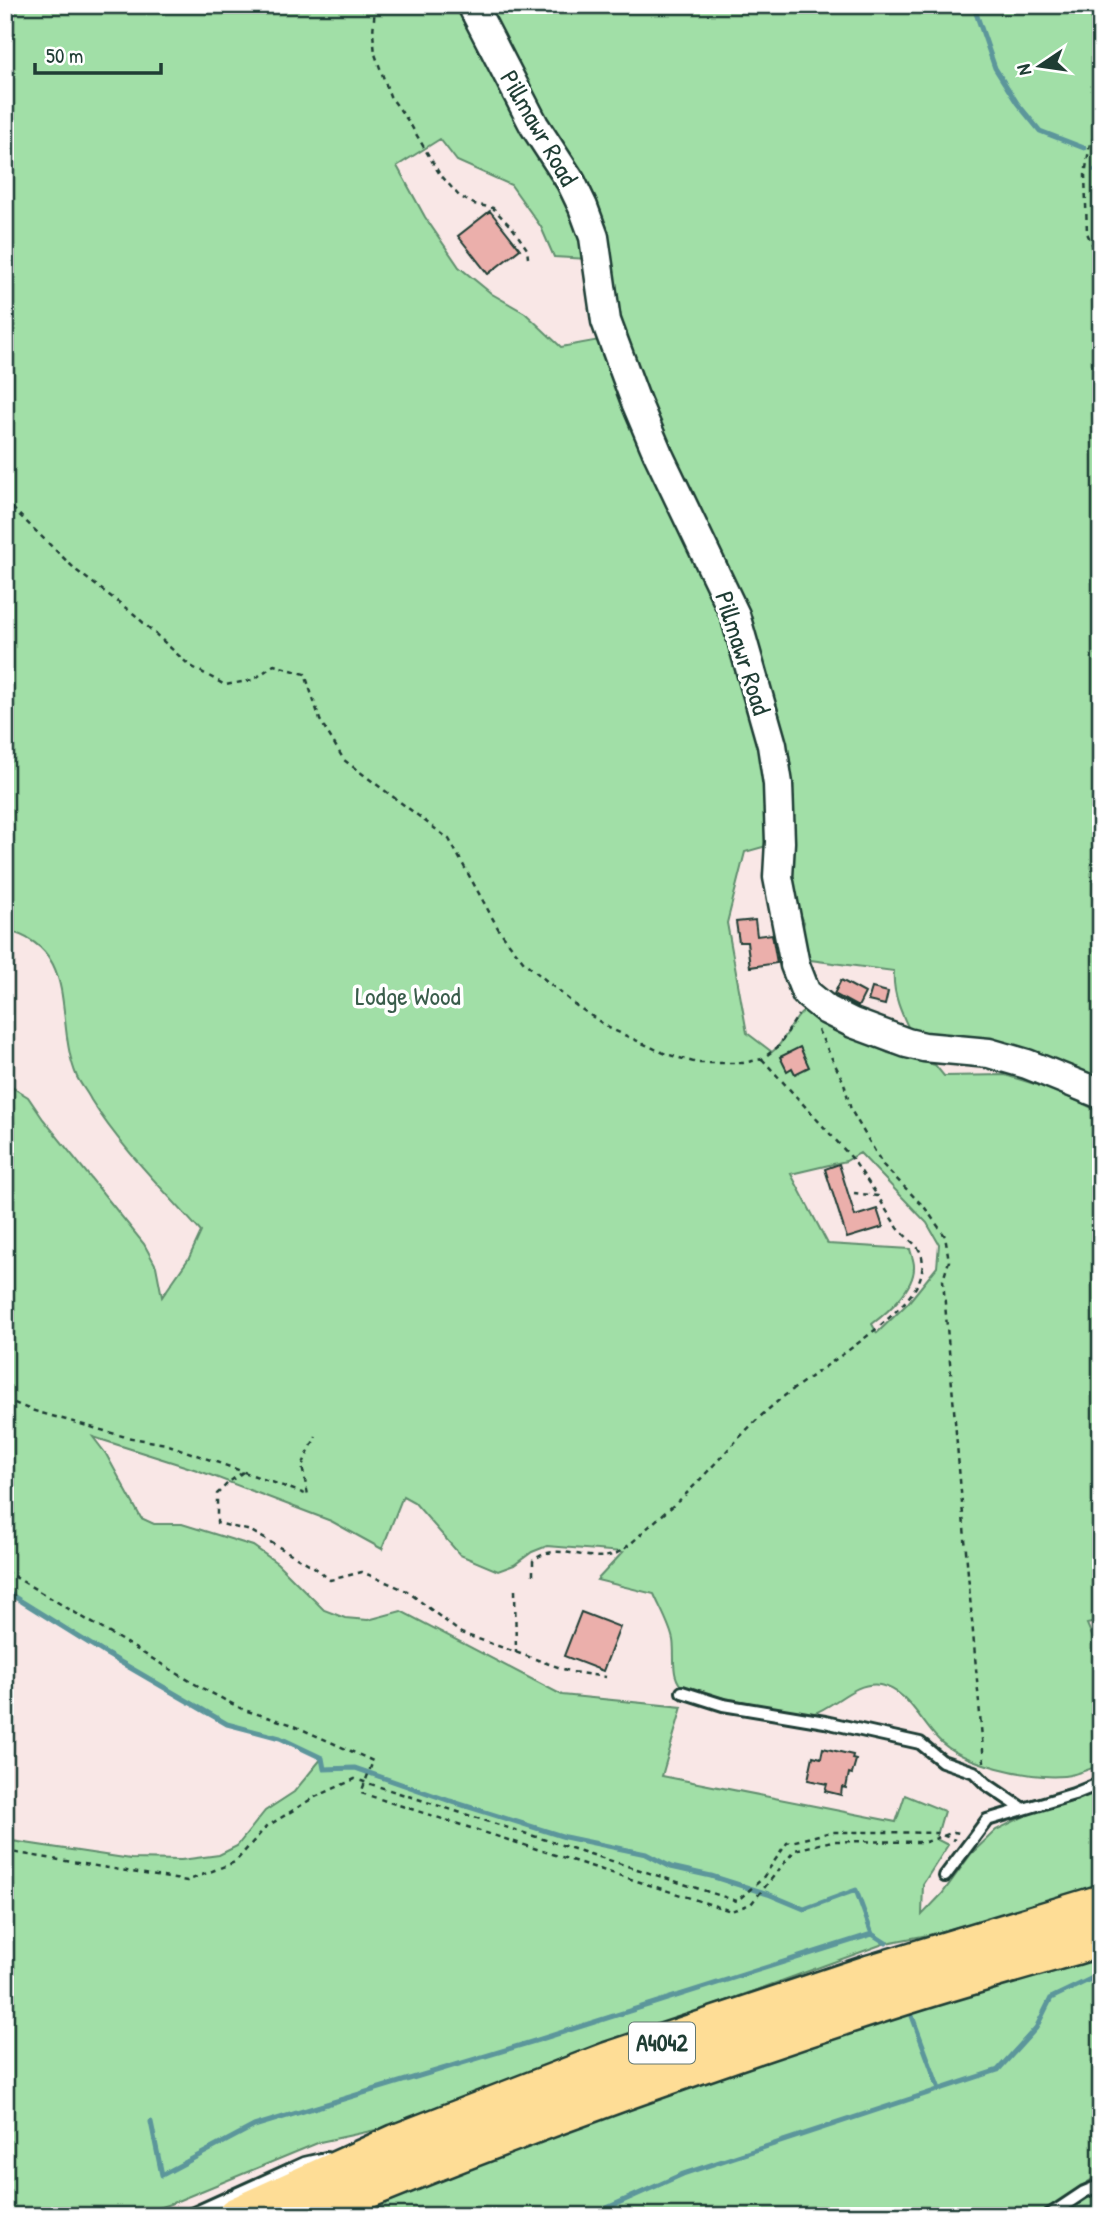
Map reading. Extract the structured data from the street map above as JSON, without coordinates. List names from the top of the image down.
{
  "streets": {
    "highway": ["A4042"],
    "street": ["Pillmawr Road"]
  },
  "parks": ["Lodge Wood"],
  "scale_bar": "50 m",
  "north": "left"
}
